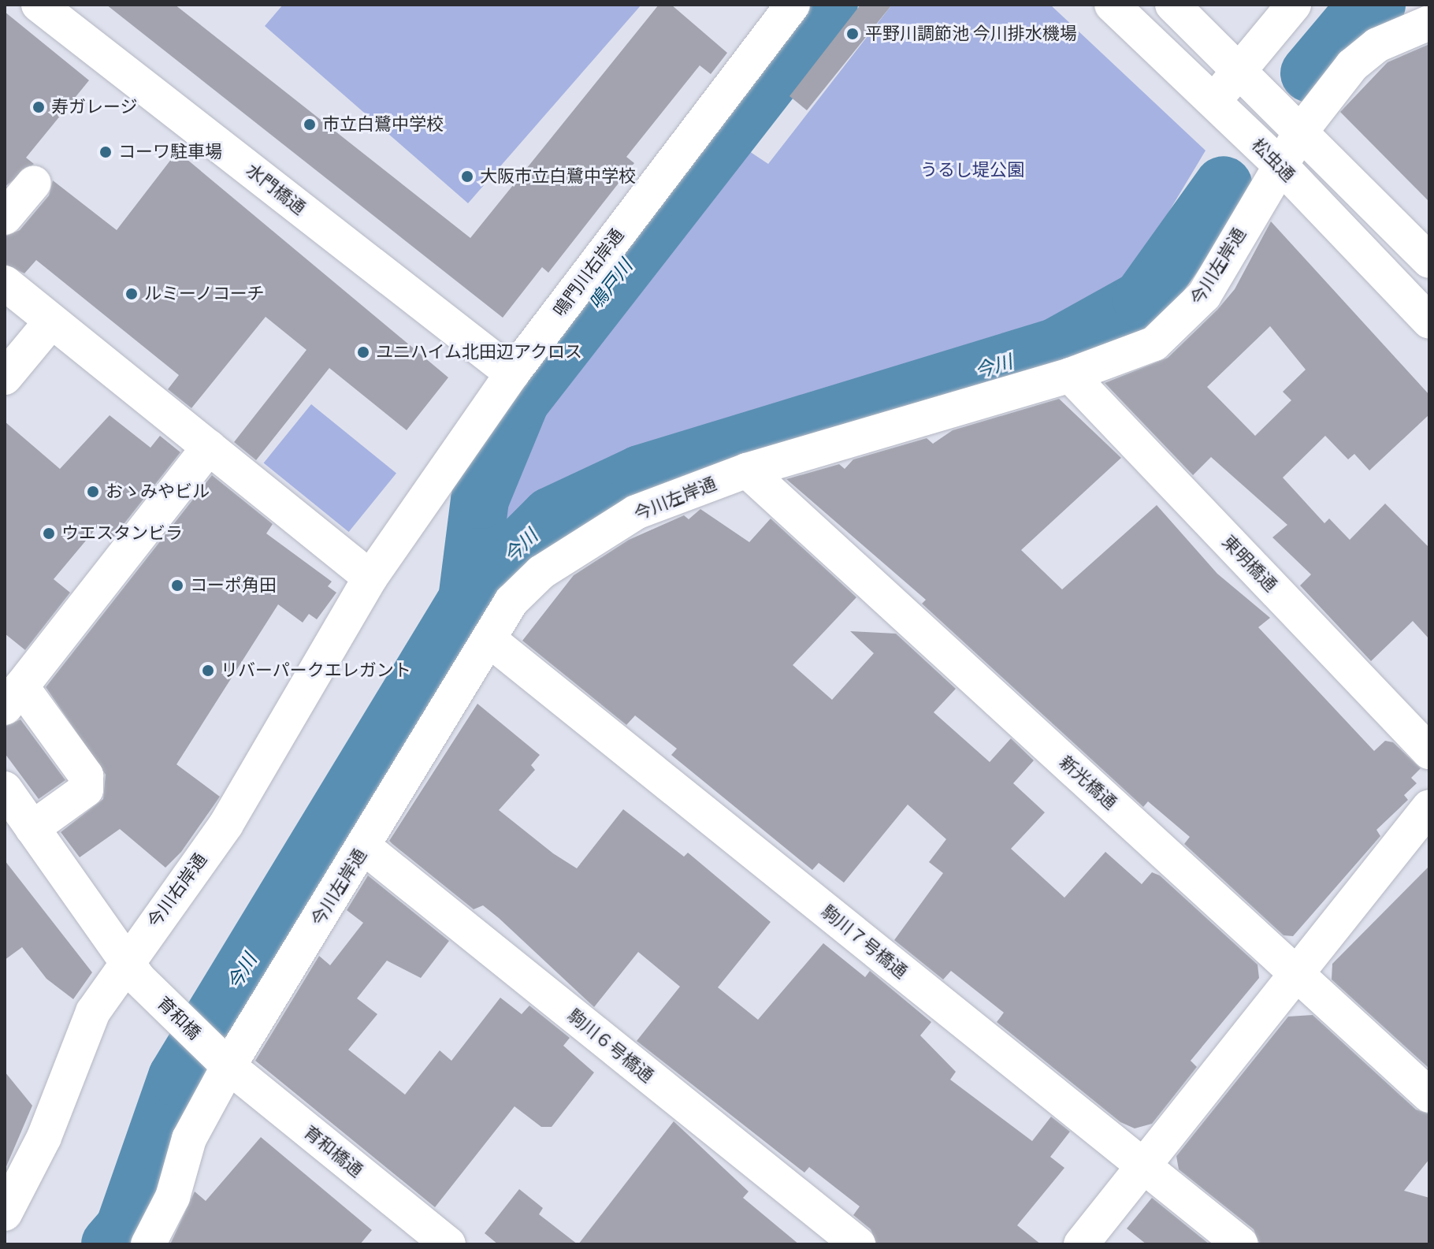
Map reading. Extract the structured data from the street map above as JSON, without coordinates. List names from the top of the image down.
{
  "streets": {
    "street": [
      "松虫通",
      "水門橋通",
      "今川左岸通",
      "鳴門川右岸通",
      "東明橋通",
      "新光橋通",
      "今川右岸通",
      "駒川７号橋通",
      "育和橋",
      "駒川６号橋通",
      "育和橋通"
    ]
  },
  "crossings": [
    ["松虫通", "今川左岸通"],
    ["水門橋通", "鳴門川右岸通"],
    ["今川左岸通", "東明橋通"],
    ["今川左岸通", "新光橋通"],
    ["今川左岸通", "駒川７号橋通"],
    ["今川左岸通", "育和橋"],
    ["今川左岸通", "駒川６号橋通"],
    ["今川左岸通", "育和橋通"],
    ["鳴門川右岸通", "今川右岸通"],
    ["今川右岸通", "育和橋"],
    ["育和橋", "育和橋通"]
  ],
  "water": ["鳴戸川", "今川"],
  "parks": ["うるし堤公園"],
  "places": [
    "平野川調節池 今川排水機場",
    "寿ガレージ",
    "市立白鷺中学校",
    "コーワ駐車場",
    "大阪市立白鷺中学校",
    "ルミーノコーチ",
    "ユニハイム北田辺アクロス",
    "おゝみやビル",
    "ウエスタンビラ",
    "コーポ角田",
    "リバーパークエレガント"
  ]
}
